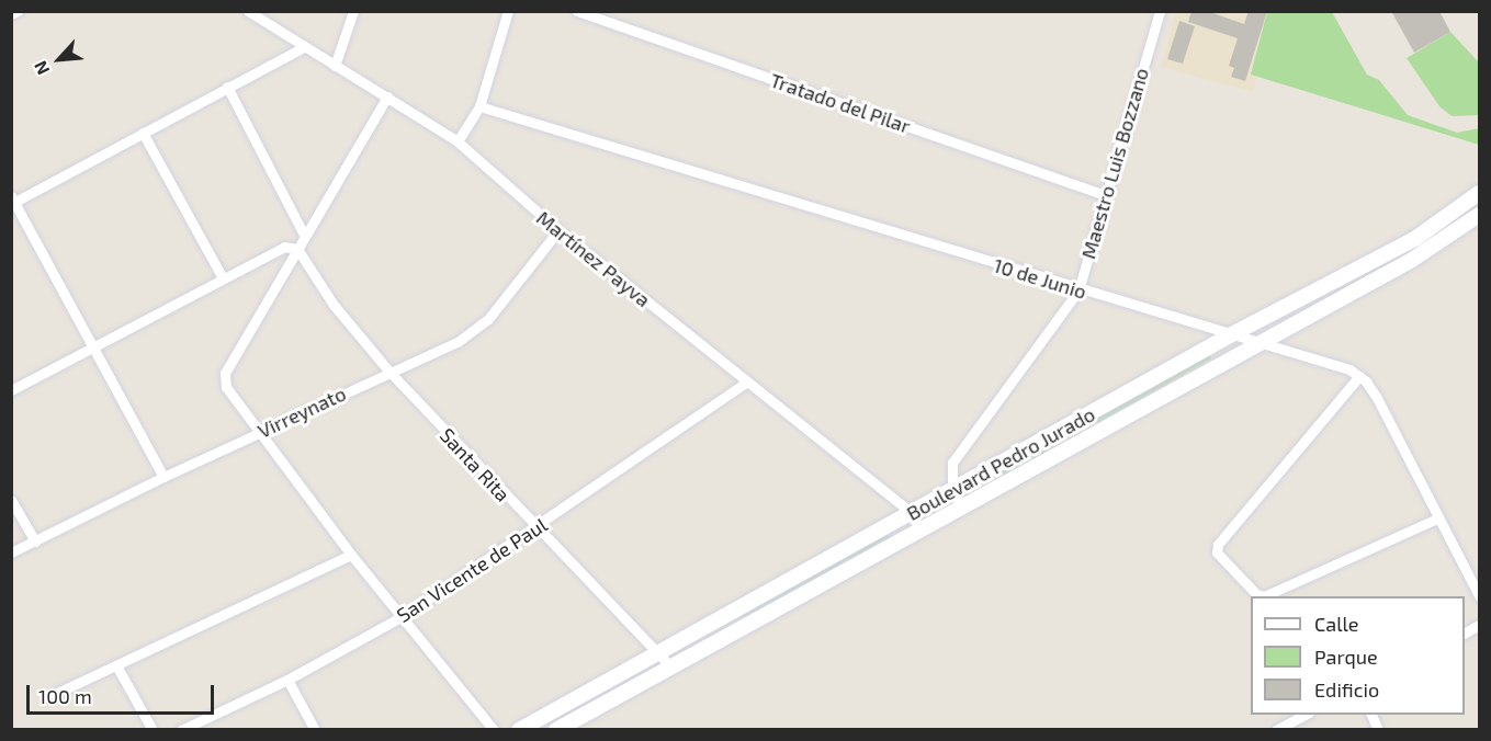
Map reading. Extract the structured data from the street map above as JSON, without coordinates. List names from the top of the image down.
{
  "streets": {
    "main road": ["Boulevard Pedro Jurado"],
    "street": [
      "Tratado del Pilar",
      "Maestro Luis Bozzano",
      "Martínez Payva",
      "10 de Junio",
      "Virreynato",
      "Santa Rita",
      "San Vicente de Paul"
    ]
  },
  "crossings": [
    ["Tratado del Pilar", "Maestro Luis Bozzano"],
    ["Maestro Luis Bozzano", "10 de Junio"],
    ["Maestro Luis Bozzano", "Boulevard Pedro Jurado"],
    ["Martínez Payva", "Virreynato"],
    ["Martínez Payva", "Boulevard Pedro Jurado"],
    ["Martínez Payva", "San Vicente de Paul"],
    ["10 de Junio", "Boulevard Pedro Jurado"],
    ["Virreynato", "Santa Rita"],
    ["Boulevard Pedro Jurado", "Santa Rita"],
    ["Santa Rita", "San Vicente de Paul"]
  ],
  "legend": ["Calle", "Parque", "Edificio"],
  "scale_bar": "100 m",
  "north": "bottom left"
}
